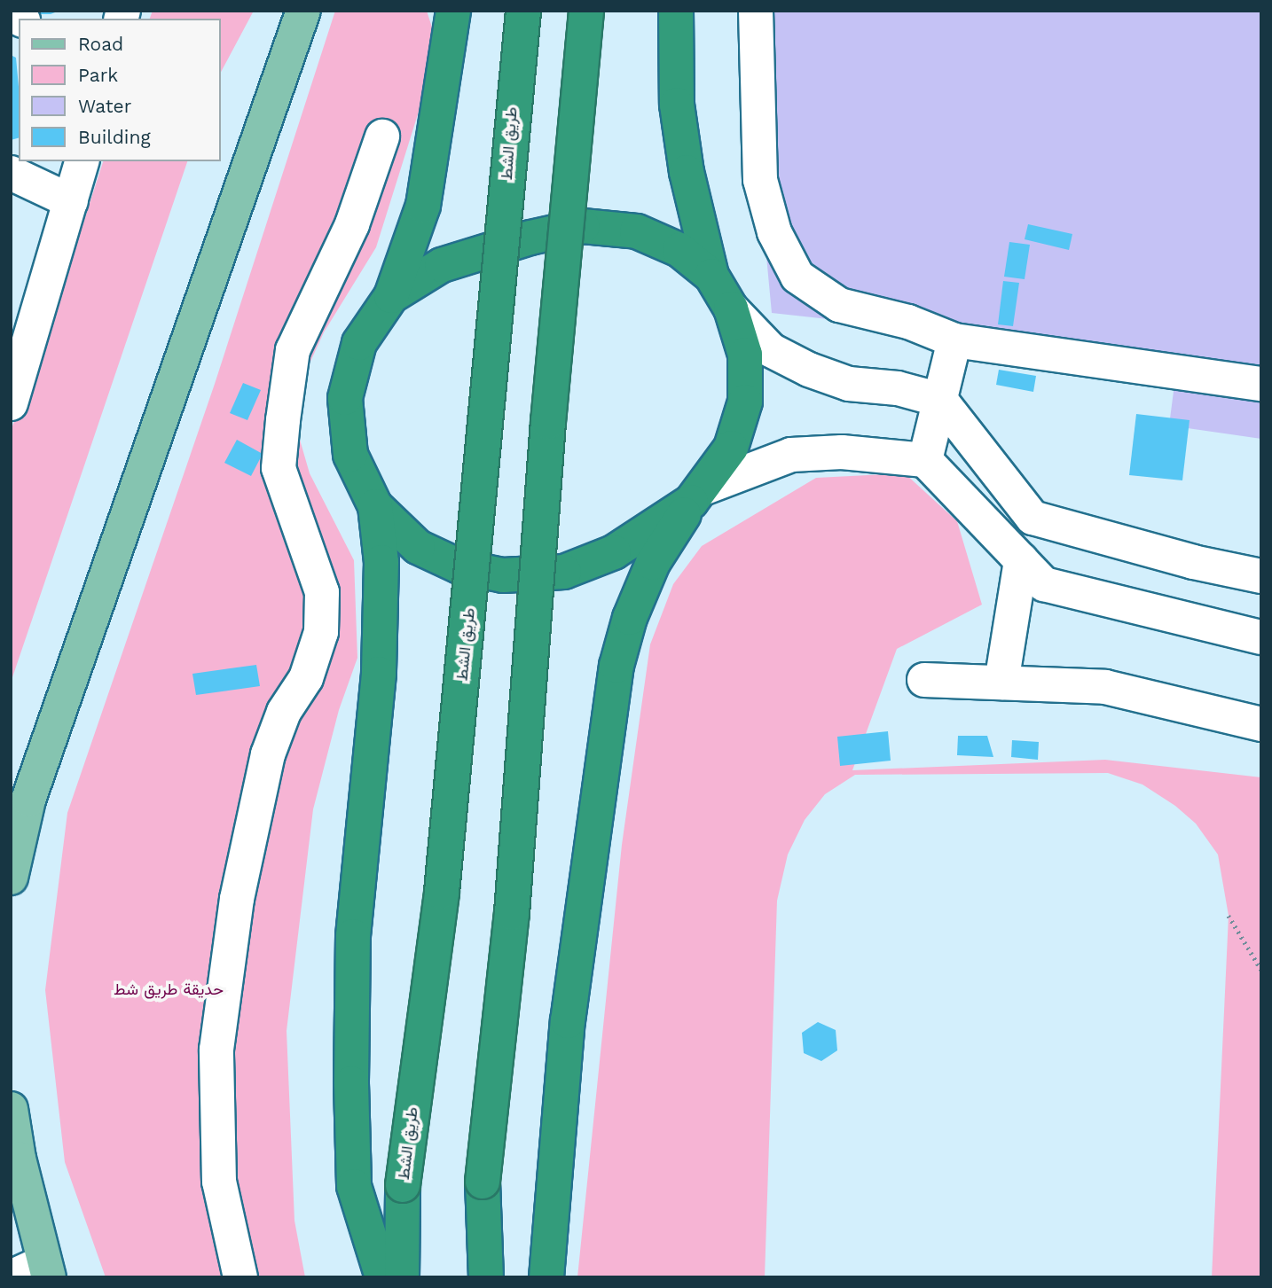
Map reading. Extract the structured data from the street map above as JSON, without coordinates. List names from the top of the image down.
{
  "streets": {
    "highway": ["طريق الشط"]
  },
  "parks": ["حديقة طريق شط"],
  "legend": [
    "Road",
    "Park",
    "Water",
    "Building"
  ]
}
